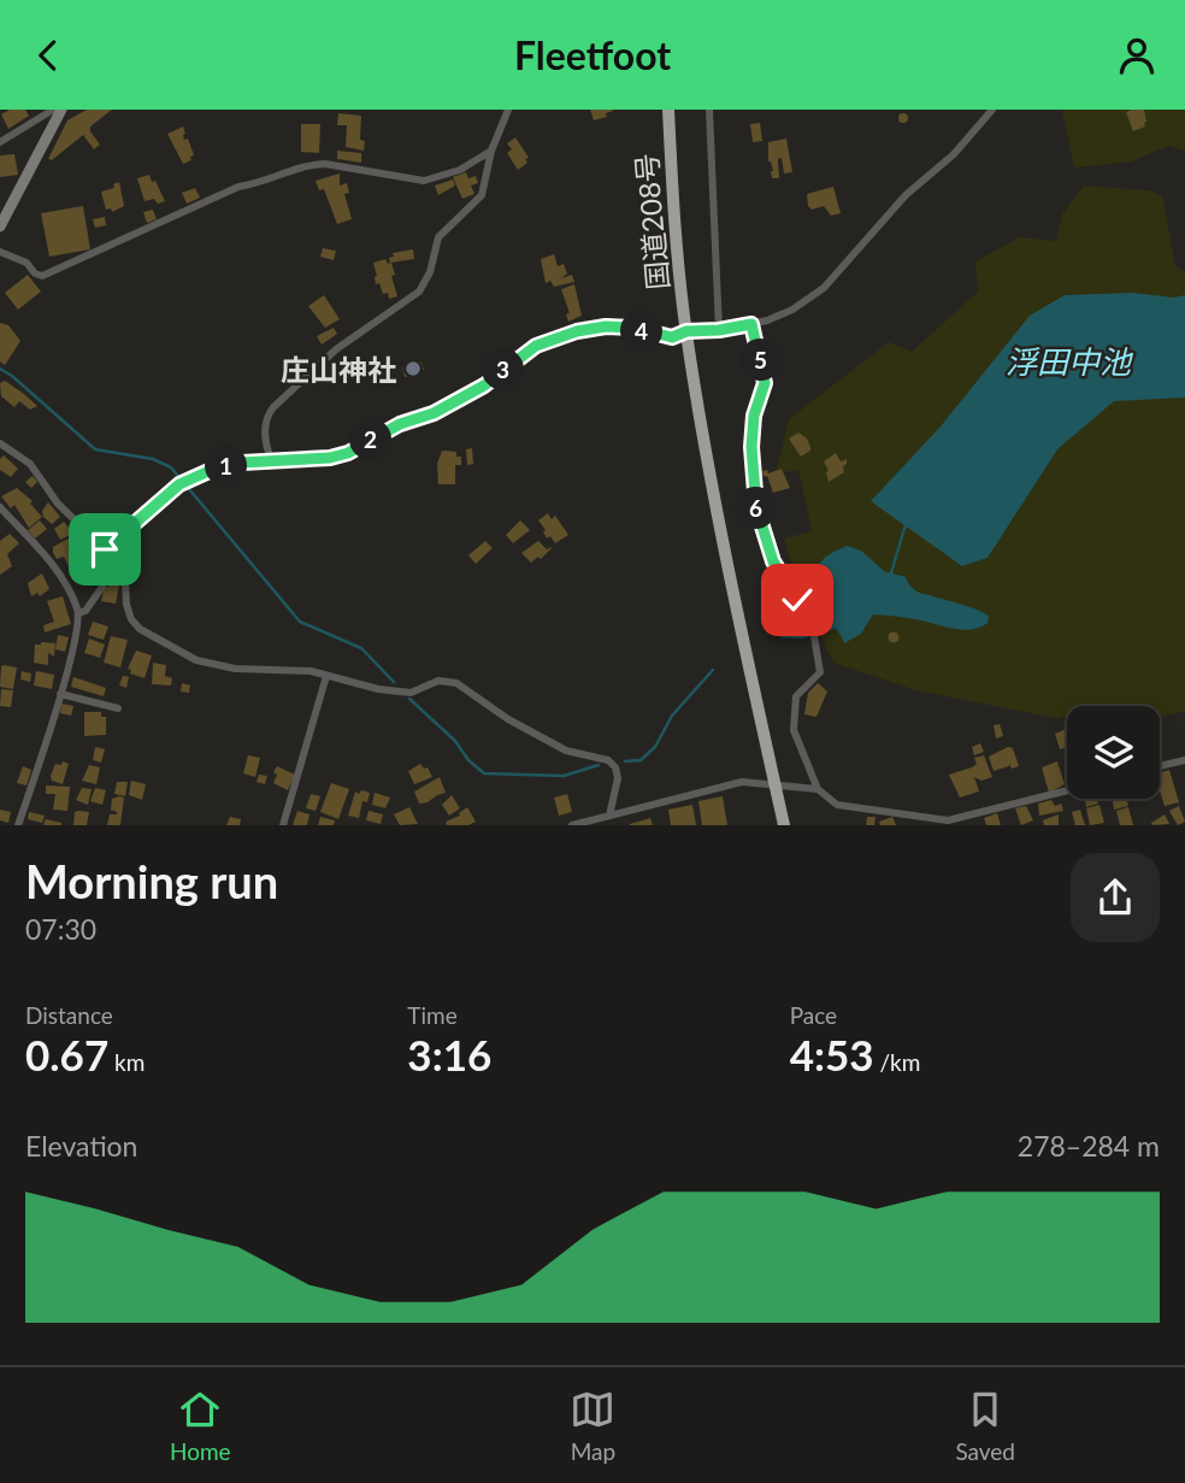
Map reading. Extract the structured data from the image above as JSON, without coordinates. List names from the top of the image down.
{
  "streets": {
    "highway": ["国道208号"]
  },
  "water": ["浮田中池"],
  "places": ["庄山神社"],
  "page": {
    "header": "Fleetfoot",
    "pins": [
      "4",
      "5",
      "3",
      "2",
      "1",
      "6"
    ],
    "heading": ["Morning run", "07:30"],
    "stats": [
      ["Distance", "0.67 km"],
      ["Time", "3:16"],
      ["Pace", "4:53 /km"]
    ],
    "chart": ["Elevation", "278–284 m"],
    "tabs": ["Home", "Map", "Saved"]
  }
}
